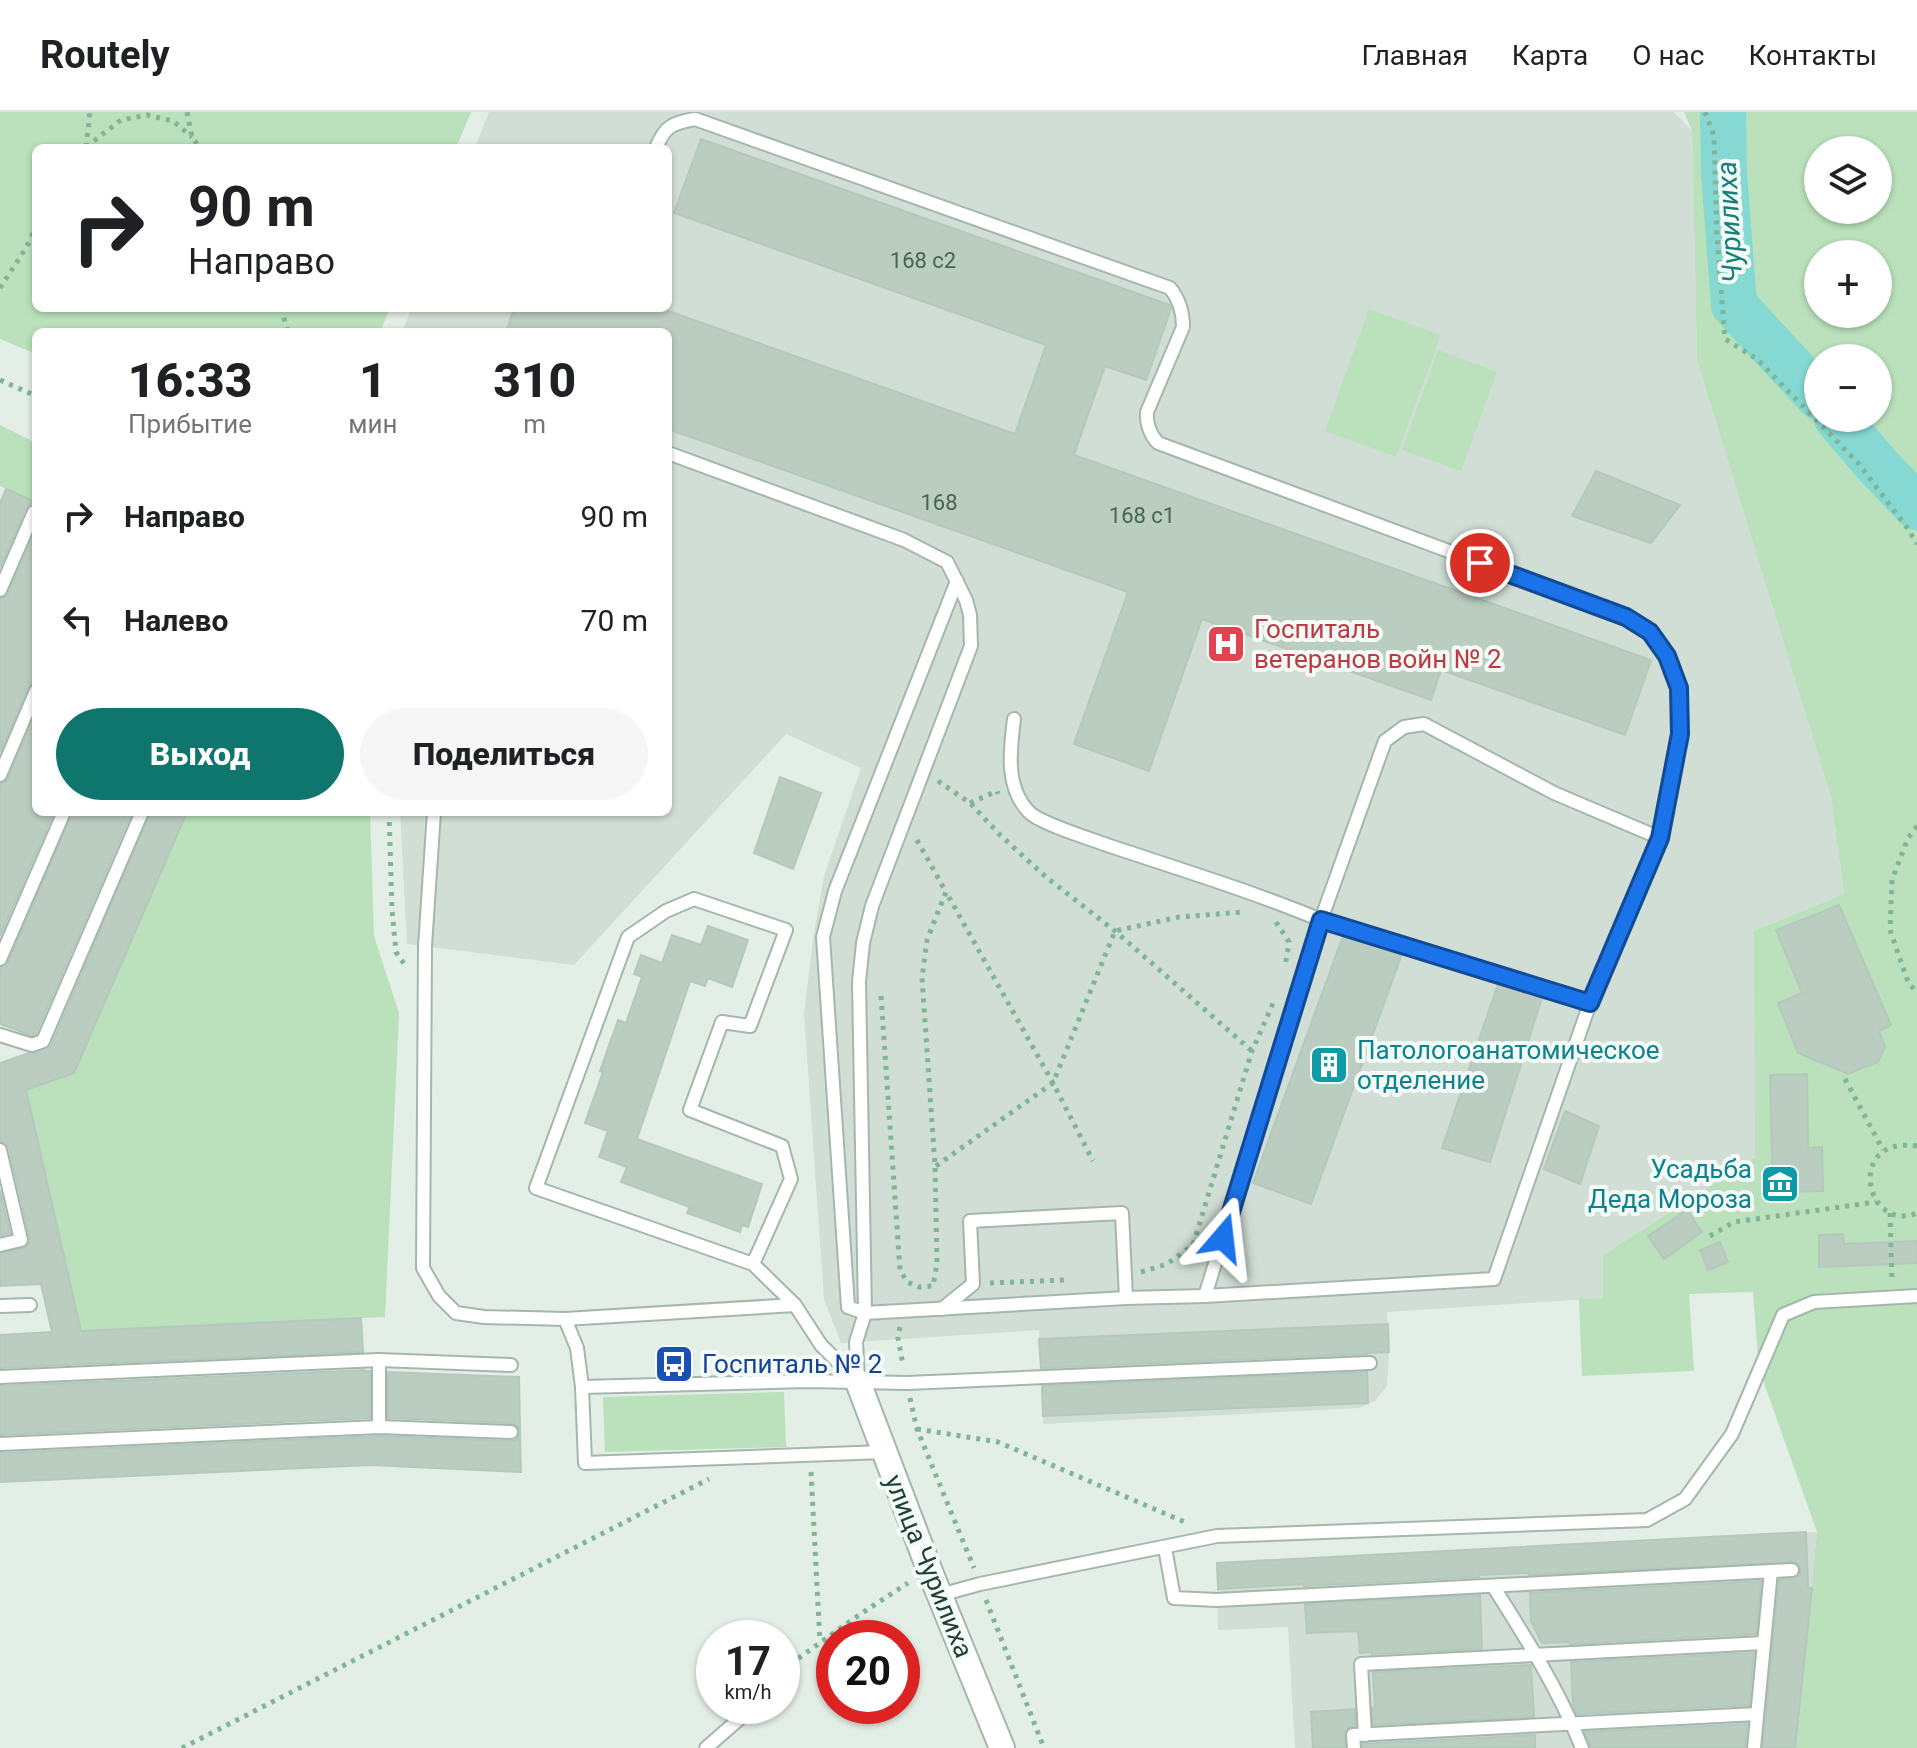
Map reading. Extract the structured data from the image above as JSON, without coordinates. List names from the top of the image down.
{
  "streets": {
    "street": ["улица Чурилиха"]
  },
  "water": ["Чурилиха"],
  "places": {
    "hospital": ["Госпиталь ветеранов войн № 2"],
    "building": ["Патологоанатомическое отделение"],
    "museum": ["Усадьба Деда Мороза"],
    "bus stop": ["Госпиталь № 2"]
  },
  "house_numbers": ["168 с2", "168", "168 с1"],
  "page": {
    "header": "Routely",
    "nav": [
      "Главная",
      "Карта",
      "О нас",
      "Контакты"
    ],
    "map_buttons": ["+", "−"],
    "turn": ["90 m", "Направо"],
    "eta": [
      "16:33",
      "Прибытие",
      "1",
      "мин",
      "310",
      "m"
    ],
    "list": [
      {
        "name": "Направо",
        "value": "90 m"
      },
      {
        "name": "Налево",
        "value": "70 m"
      }
    ],
    "buttons": ["Выход", "Поделиться"],
    "speed": "17 km/h",
    "limit": "20"
  }
}
